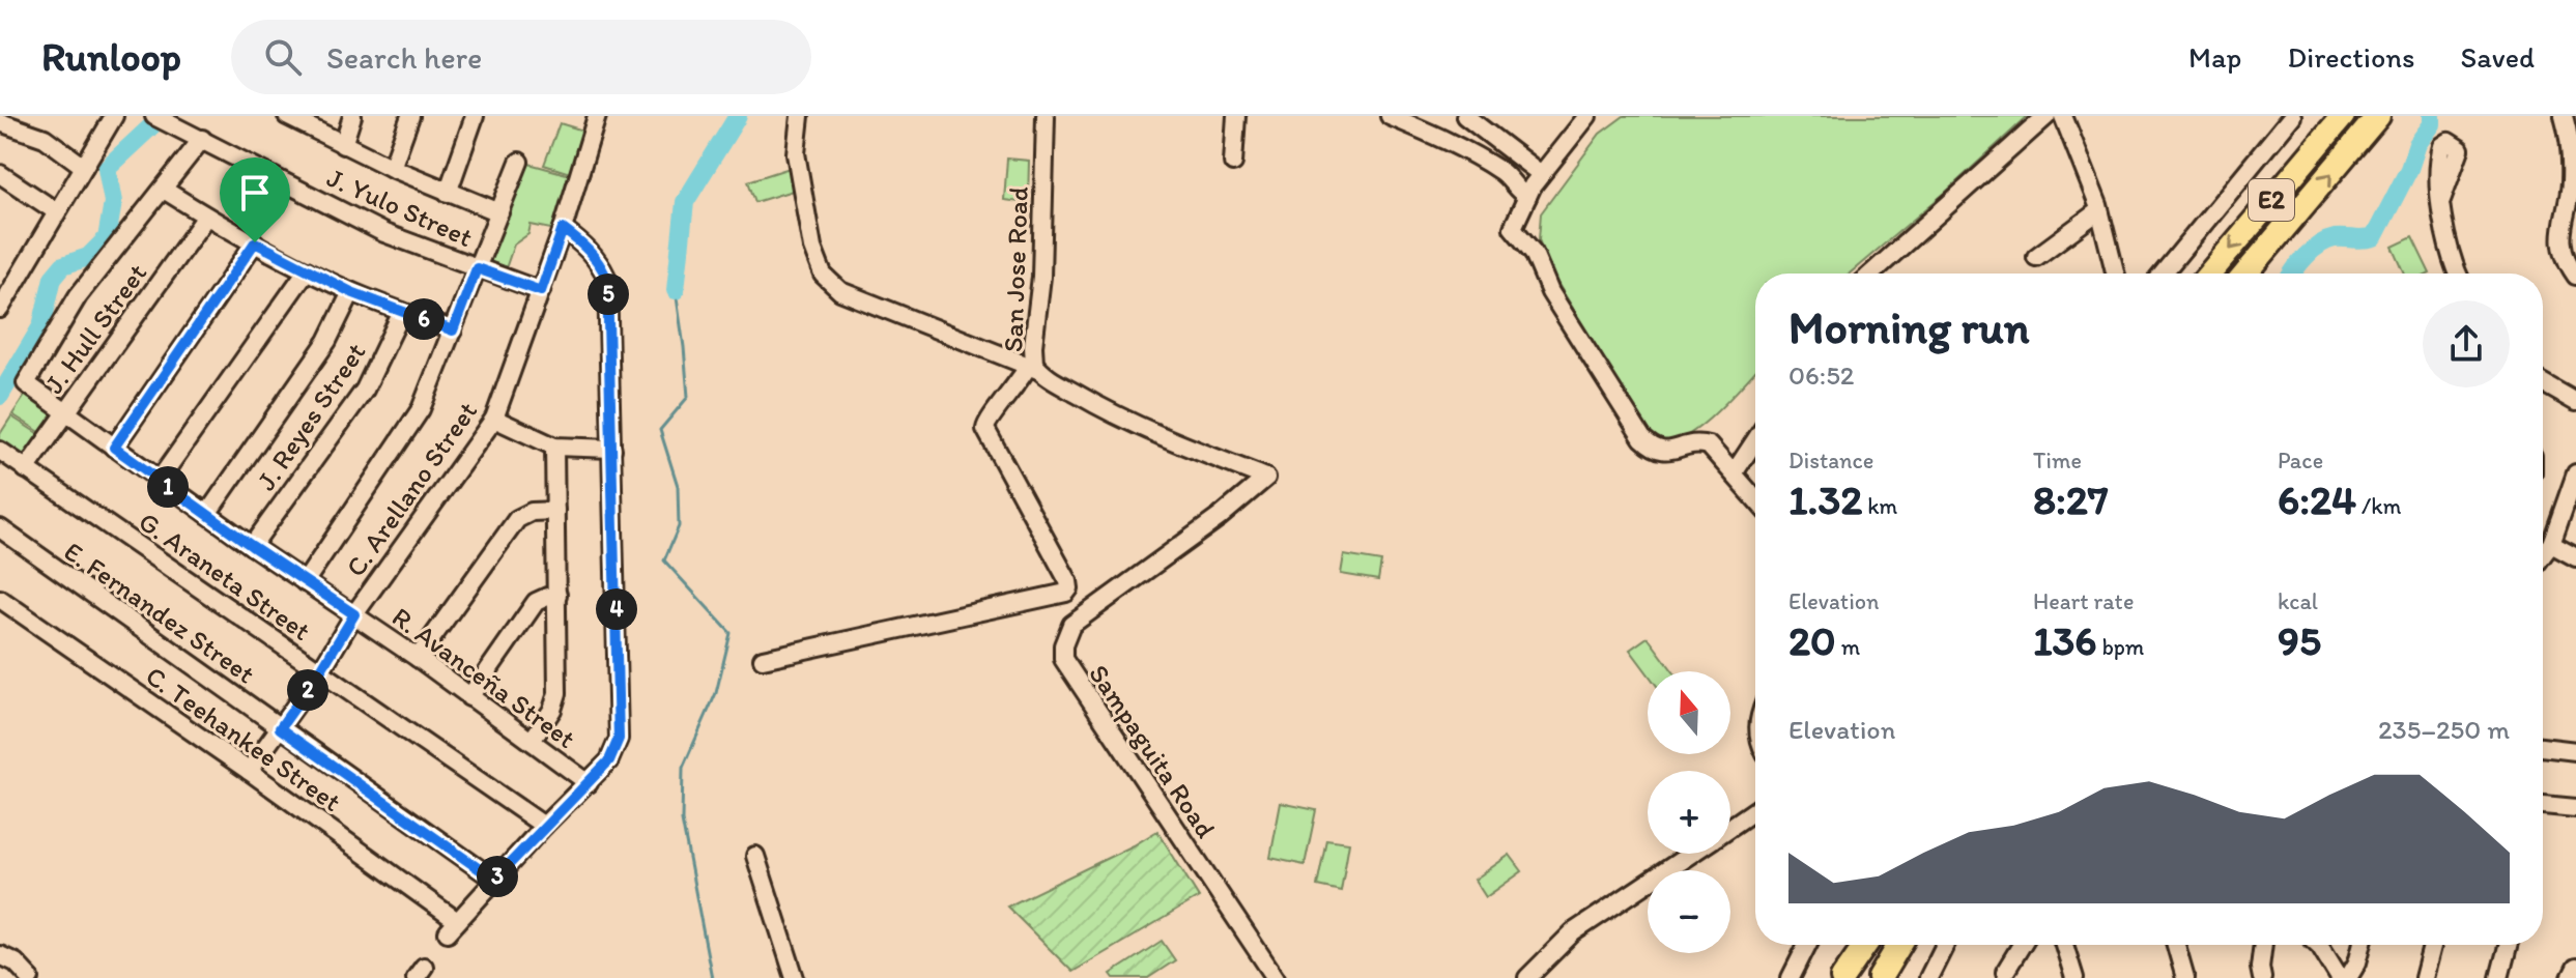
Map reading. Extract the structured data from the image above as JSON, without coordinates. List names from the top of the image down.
{
  "streets": {
    "highway": ["E2"],
    "street": [
      "J. Yulo Street",
      "San Jose Road",
      "J. Hull Street",
      "J. Reyes Street",
      "C. Arellano Street",
      "G. Araneta Street",
      "E. Fernandez Street",
      "R. Avanceña Street",
      "C. Teehankee Street",
      "Sampaguita Road"
    ]
  },
  "crossings": [
    ["J. Yulo Street", "C. Arellano Street"],
    ["San Jose Road", "Sampaguita Road"],
    ["J. Hull Street", "G. Araneta Street"],
    ["J. Hull Street", "R. Avanceña Street"],
    ["J. Reyes Street", "R. Avanceña Street"],
    ["C. Arellano Street", "G. Araneta Street"],
    ["C. Arellano Street", "E. Fernandez Street"],
    ["C. Arellano Street", "R. Avanceña Street"],
    ["C. Arellano Street", "C. Teehankee Street"],
    ["E. Fernandez Street", "C. Teehankee Street"]
  ],
  "north": "top",
  "page": {
    "header": "Runloop",
    "search": "Search here",
    "nav": ["Map", "Directions", "Saved"],
    "pins": [
      "5",
      "6",
      "1",
      "4",
      "2",
      "3"
    ],
    "heading": ["Morning run", "06:52"],
    "stats": [
      ["Distance", "1.32 km"],
      ["Time", "8:27"],
      ["Pace", "6:24 /km"],
      ["Elevation", "20 m"],
      ["Heart rate", "136 bpm"],
      ["kcal", "95"]
    ],
    "map_buttons": ["+", "−"],
    "chart": ["Elevation", "235–250 m"]
  }
}
